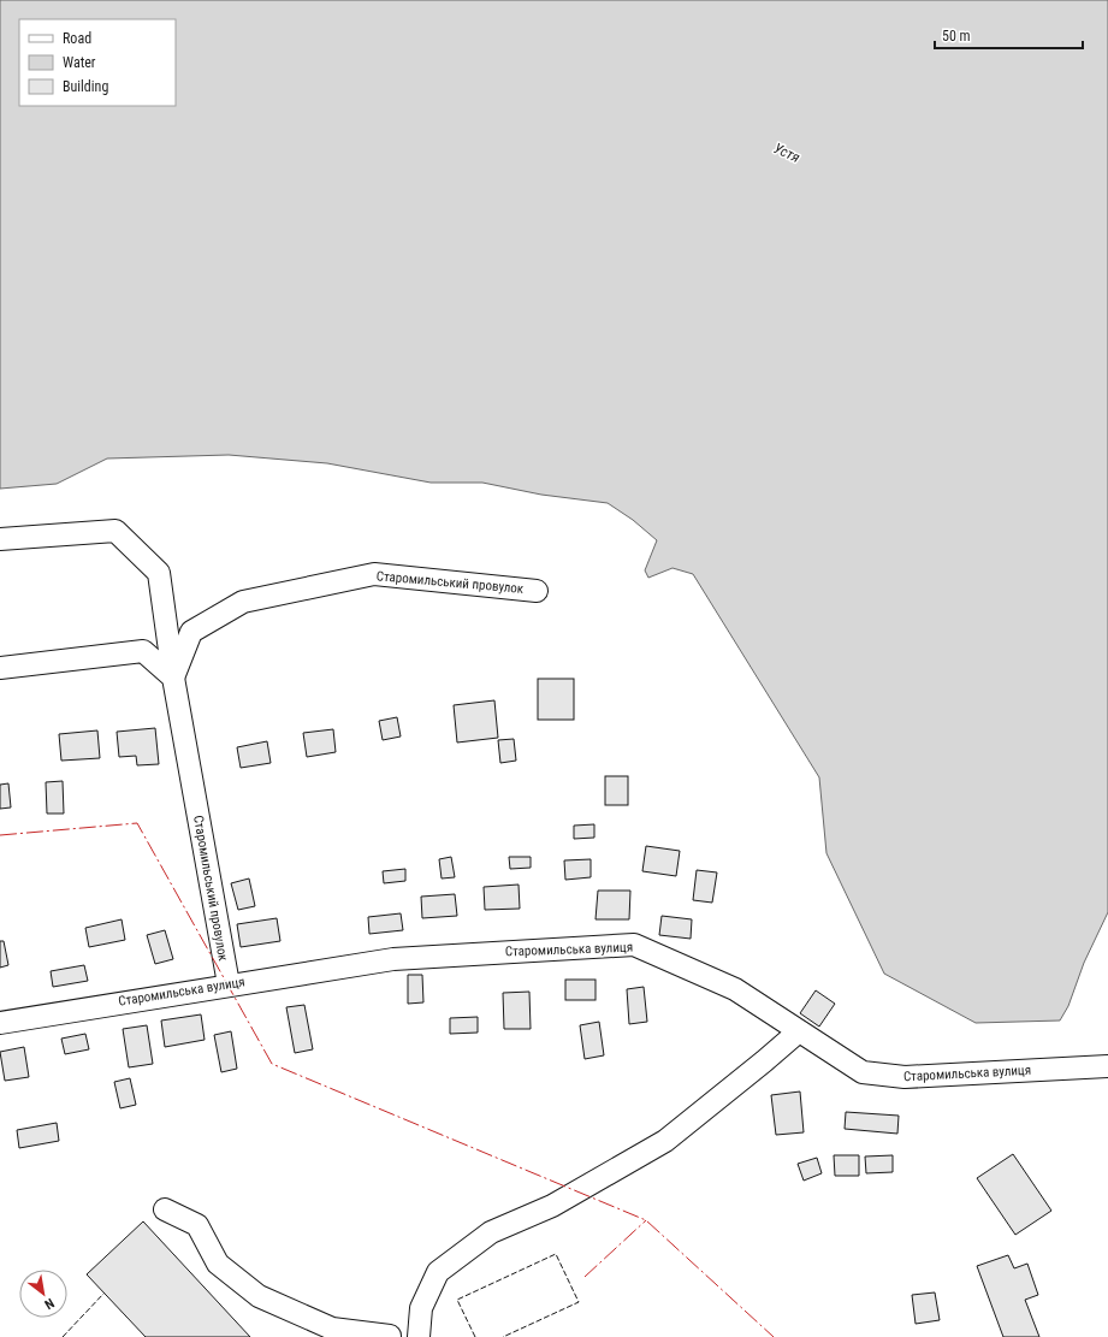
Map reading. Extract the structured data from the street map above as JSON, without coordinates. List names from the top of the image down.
{
  "streets": {
    "street": ["Старомильський провулок", "Старомильська вулиця"]
  },
  "crossings": [
    ["Старомильський провулок", "Старомильська вулиця"]
  ],
  "water": ["Устя"],
  "legend": ["Road", "Water", "Building"],
  "scale_bar": "50 m",
  "north": "bottom right"
}
